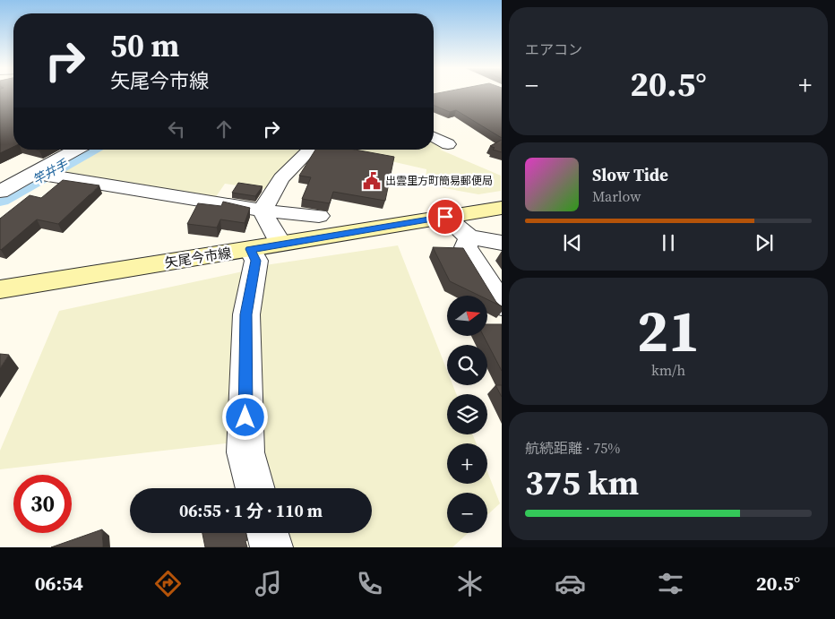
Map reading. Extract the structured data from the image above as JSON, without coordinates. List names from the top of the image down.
{
  "streets": {
    "main road": ["矢尾今市線"]
  },
  "water": ["竿井手"],
  "places": {
    "public building": ["出雲里方町簡易郵便局"]
  },
  "north": "right",
  "page": {
    "tile": [
      "エアコン",
      ["21", "km/h"],
      ["航続距離 · 75%", "375 km"]
    ],
    "turn": ["50 m", "矢尾今市線"],
    "heat": ["−", "20.5°", "+"],
    "song": ["Slow Tide", "Marlow"],
    "map_buttons": ["+", "−"],
    "limit": "30",
    "trip": "06:55 · 1 分 · 110 m",
    "tabs": ["06:54", "20.5°"]
  }
}
